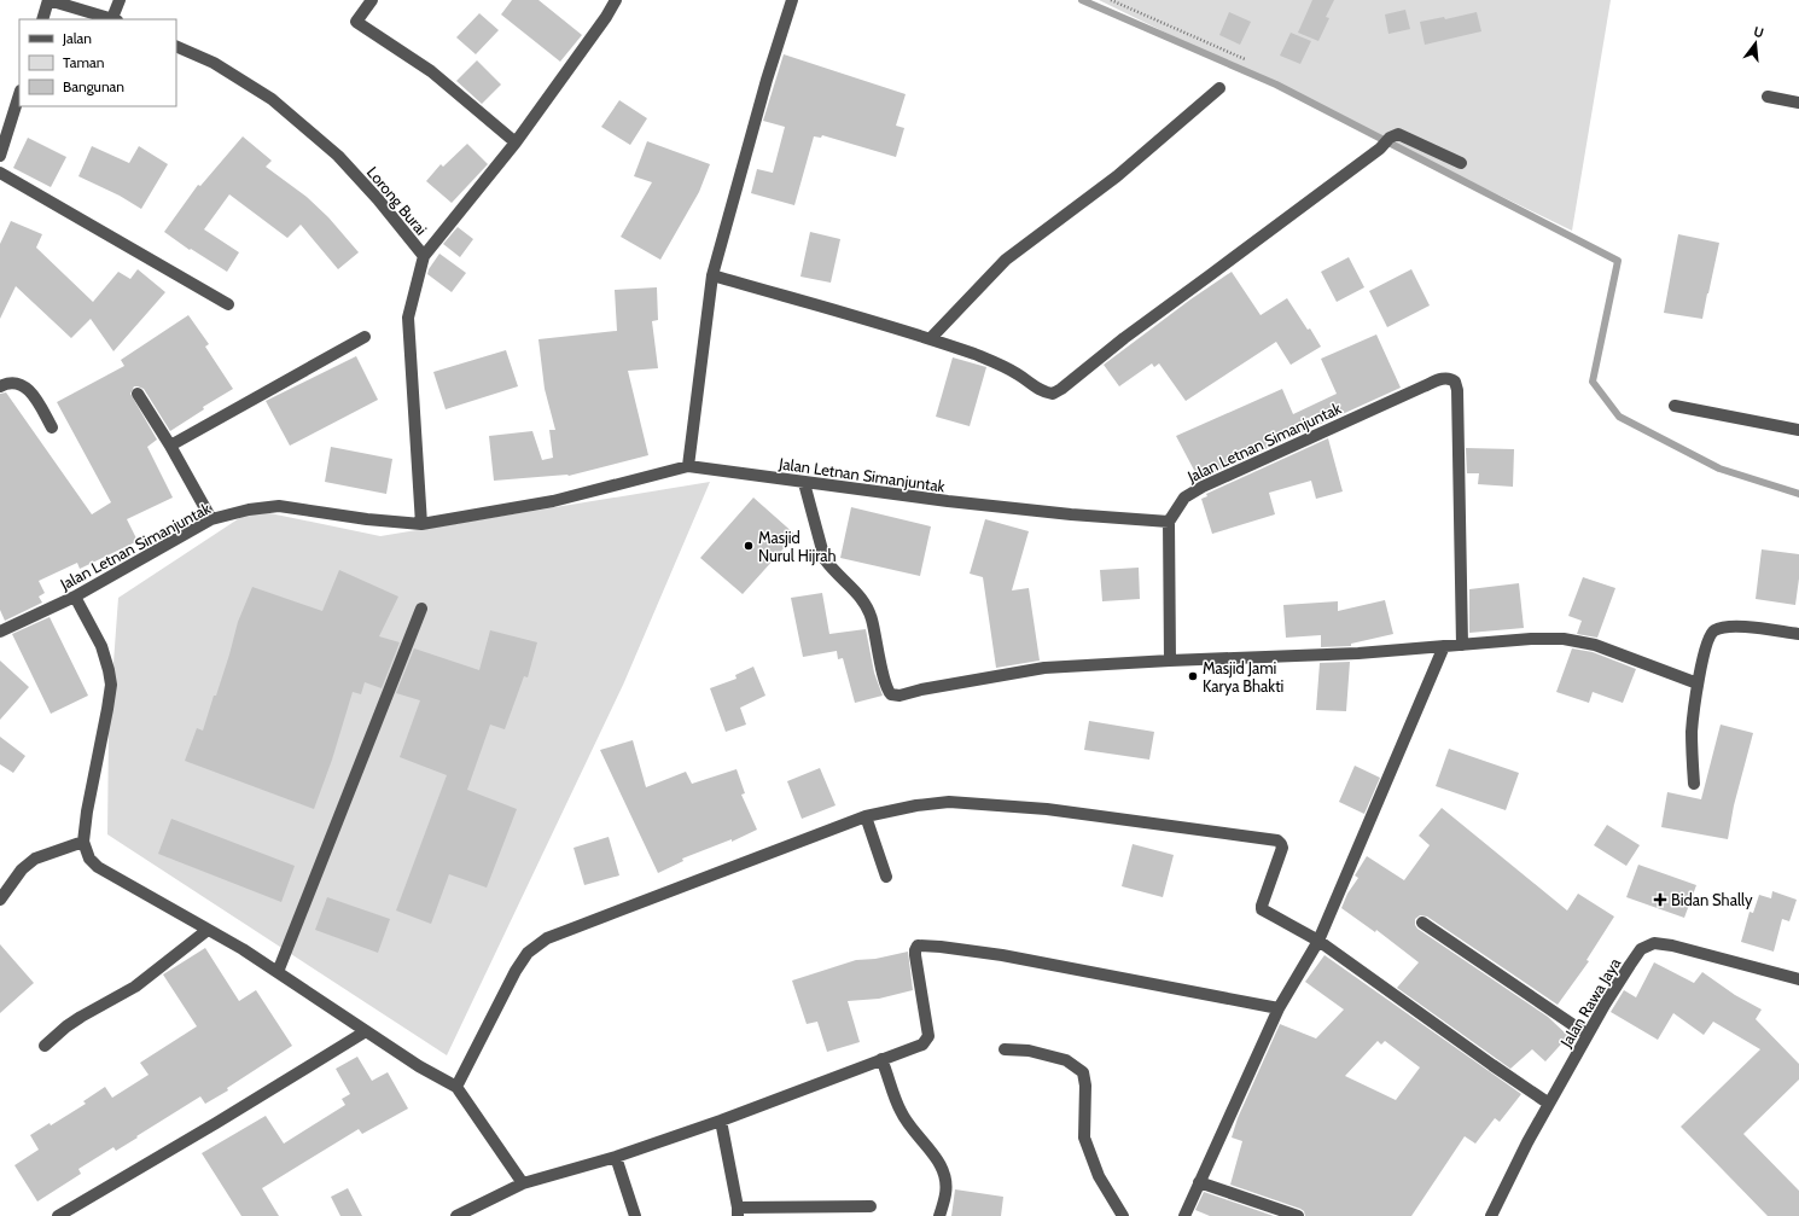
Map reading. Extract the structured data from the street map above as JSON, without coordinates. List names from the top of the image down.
{
  "streets": {
    "street": ["Lorong Burai", "Jalan Letnan Simanjuntak", "Jalan Rawa Jaya"]
  },
  "crossings": [
    ["Lorong Burai", "Jalan Letnan Simanjuntak"]
  ],
  "places": {
    "other": ["Masjid Nurul Hijrah", "Masjid Jami Karya Bhakti"],
    "health": ["Bidan Shally"]
  },
  "legend": ["Jalan", "Taman", "Bangunan"],
  "north": "top"
}
